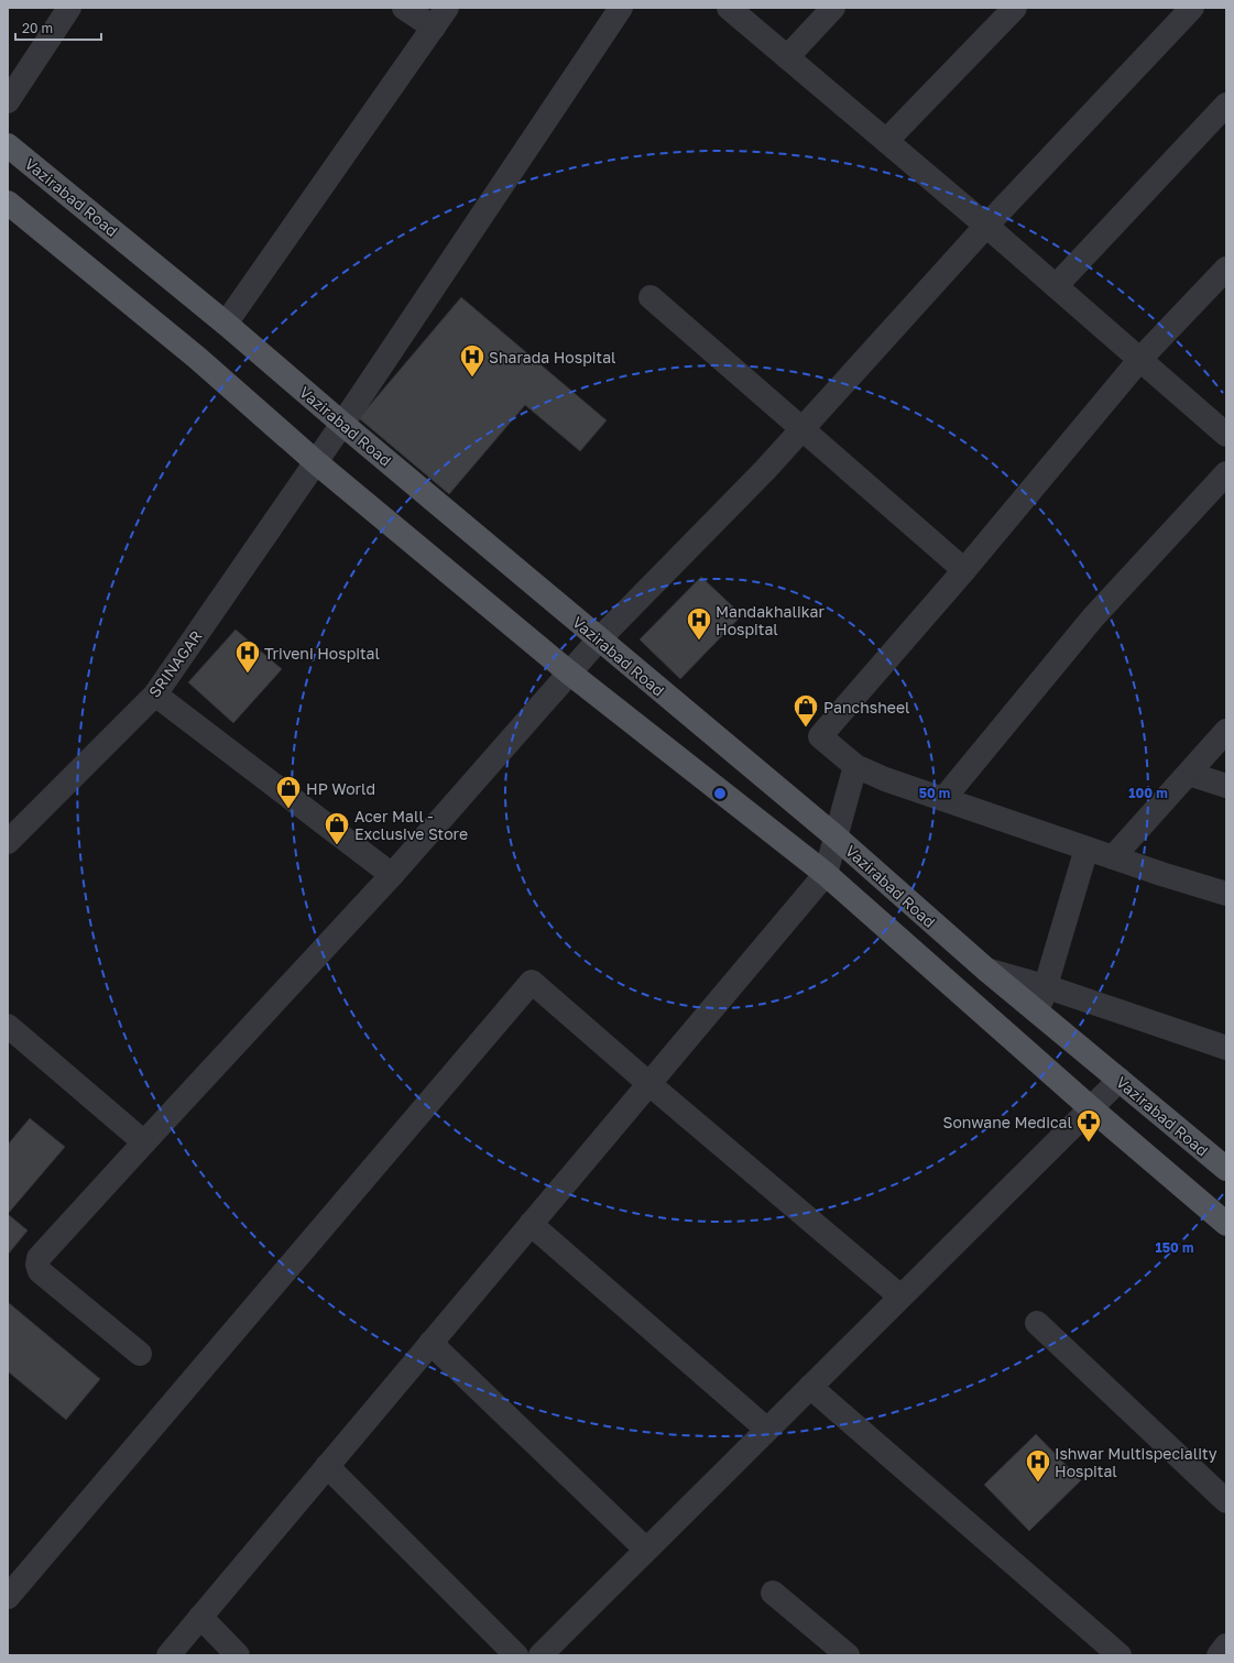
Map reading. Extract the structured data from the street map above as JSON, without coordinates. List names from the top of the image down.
{
  "streets": {
    "main road": ["Vazirabad Road"],
    "street": ["SRINAGAR"]
  },
  "crossings": [
    ["Vazirabad Road", "SRINAGAR"]
  ],
  "places": {
    "hospital": [
      "Sharada Hospital",
      "Mandakhalikar Hospital",
      "Triveni Hospital",
      "Ishwar Multispeciality Hospital"
    ],
    "shop": ["Panchsheel", "HP World", "Acer Mall - Exclusive Store"],
    "pharmacy": ["Sonwane Medical"]
  },
  "scale_bar": "20 m",
  "rings": ["50 m", "100 m", "150 m"]
}
